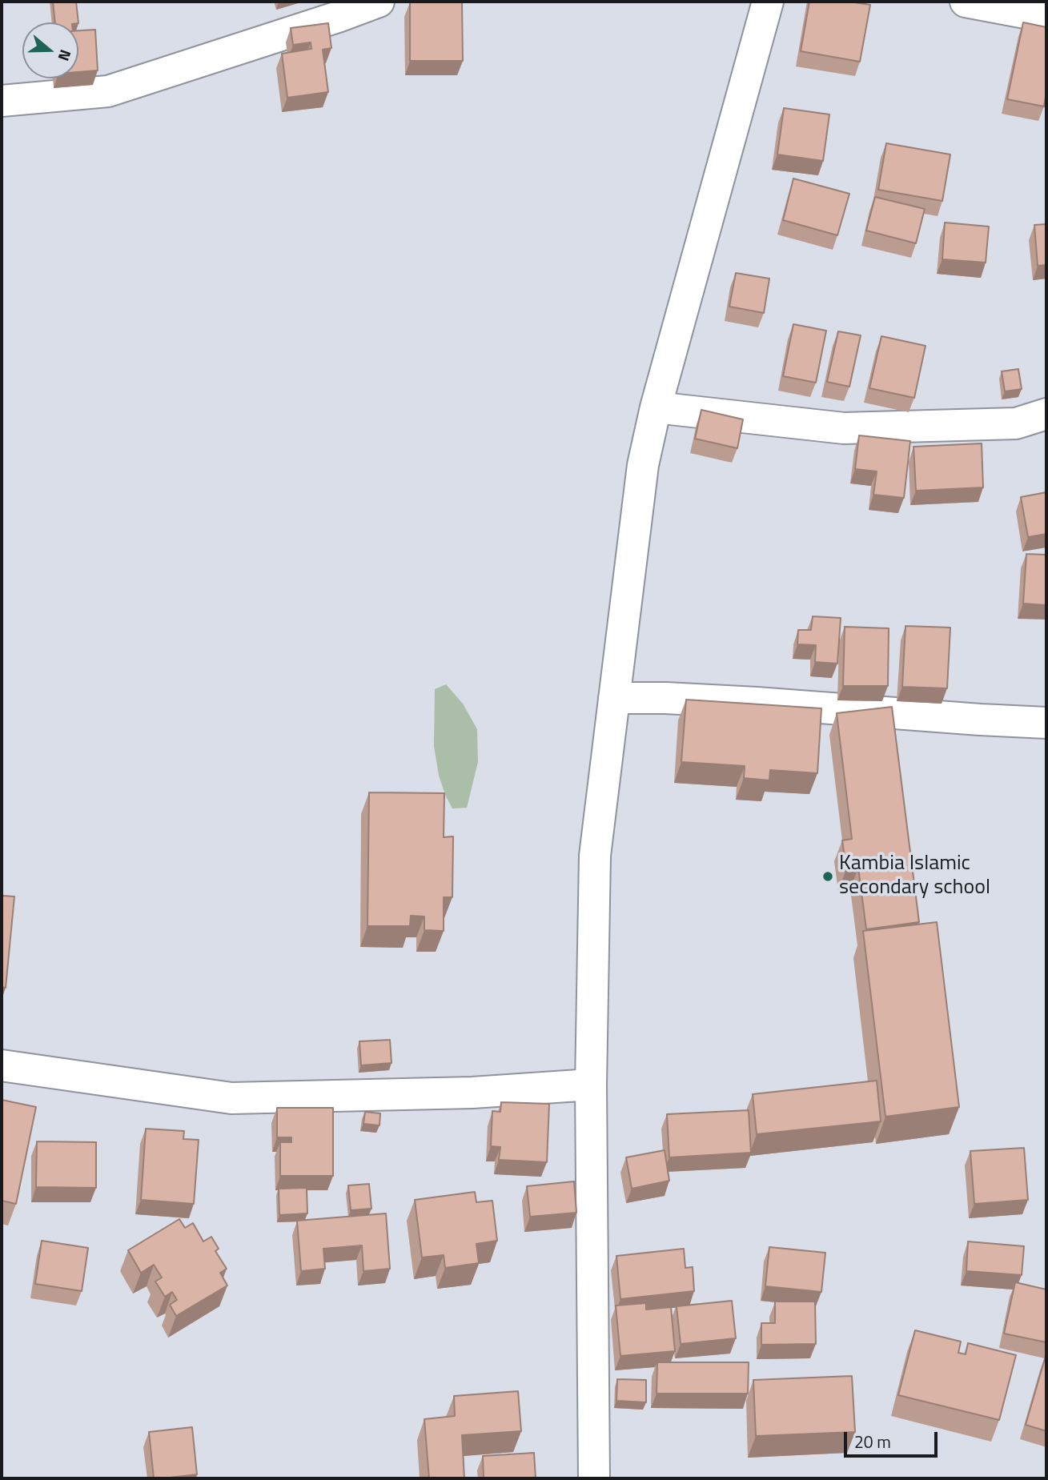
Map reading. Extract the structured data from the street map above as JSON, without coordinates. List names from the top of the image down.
{
  "places": ["Kambia Islamic secondary school"],
  "scale_bar": "20 m",
  "north": "right"
}
